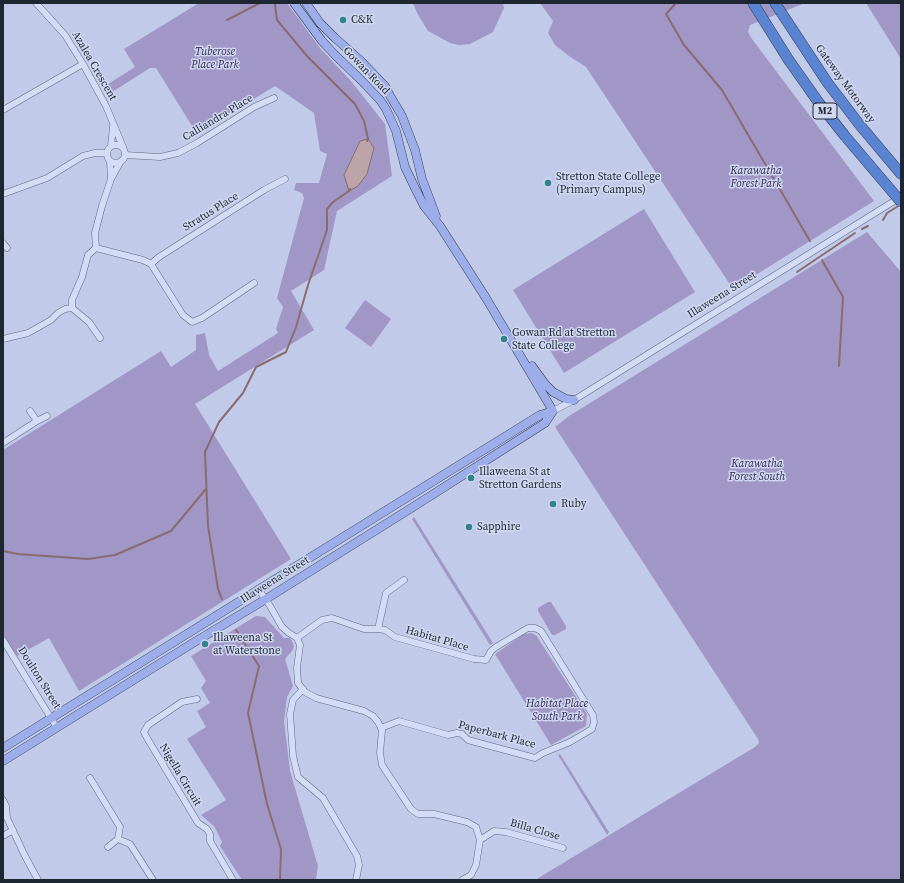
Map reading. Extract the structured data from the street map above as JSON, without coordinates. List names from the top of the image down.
{
  "streets": {
    "highway": ["Gateway Motorway", "M2"],
    "main road": ["Gowan Road", "Illaweena Street"],
    "street": [
      "Azalea Crescent",
      "Calliandra Place",
      "Stratus Place",
      "Habitat Place",
      "Doulton Street",
      "Paperbark Place",
      "Nigella Circuit",
      "Billa Close"
    ]
  },
  "crossings": [
    ["Azalea Crescent", "Calliandra Place"],
    ["Gowan Road", "Illaweena Street"],
    ["Illaweena Street", "Doulton Street"],
    ["Habitat Place", "Paperbark Place"]
  ],
  "parks": [
    "Tuberose Place Park",
    "Karawatha Forest Park",
    "Karawatha Forest South",
    "Habitat Place South Park"
  ],
  "places": [
    "C&K",
    "Stretton State College (Primary Campus)",
    "Gowan Rd at Stretton State College",
    "Illaweena St at Stretton Gardens",
    "Ruby",
    "Sapphire",
    "Illaweena St at Waterstone"
  ]
}
